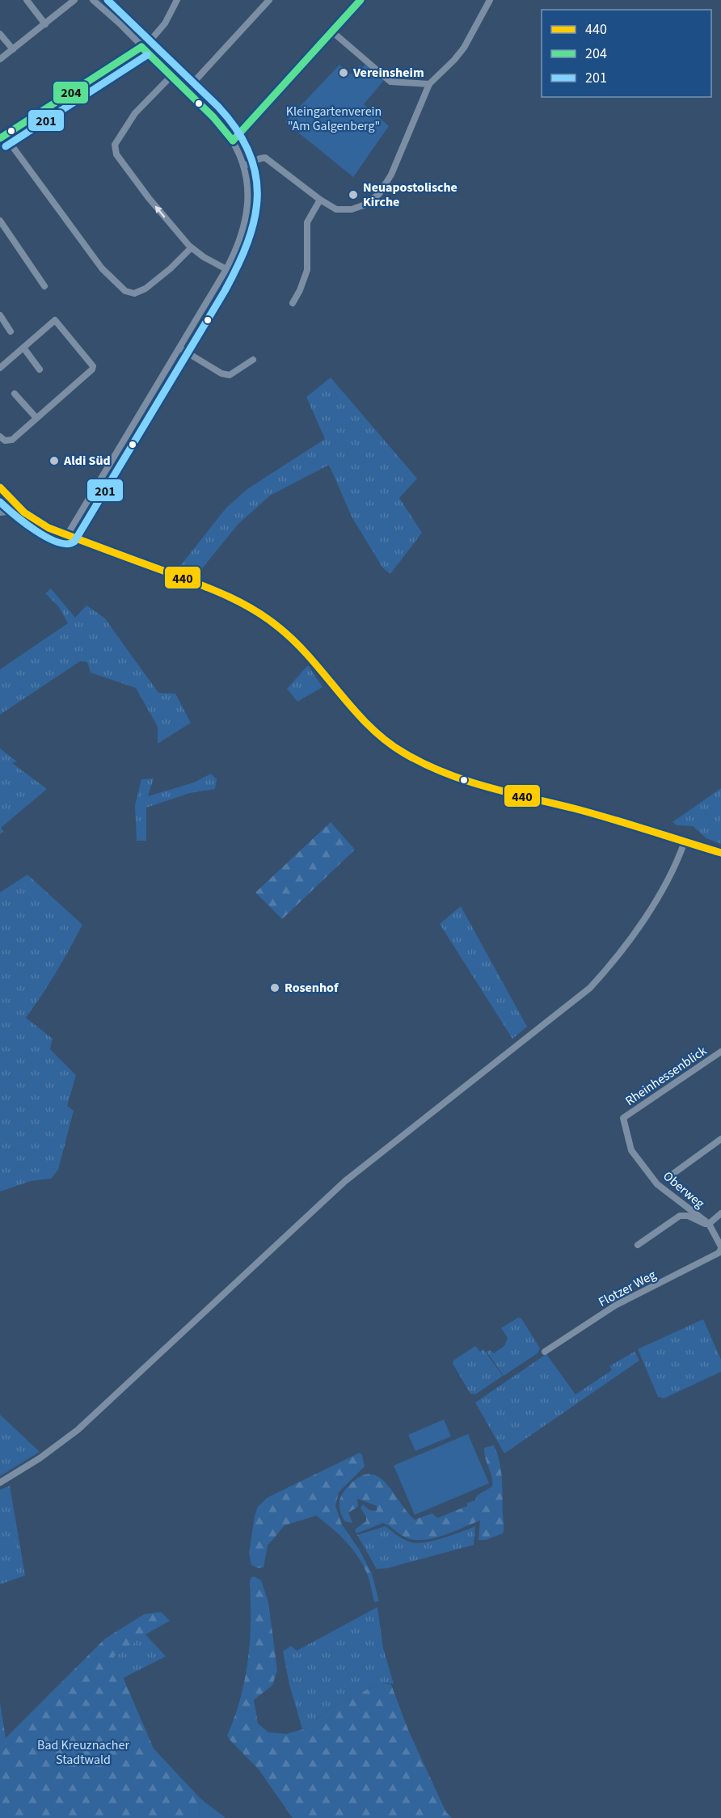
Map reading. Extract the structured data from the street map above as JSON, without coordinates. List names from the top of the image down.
{
  "streets": {
    "street": ["Rheinhessenblick", "Oberweg", "Flotzer Weg"]
  },
  "crossings": [
    ["Rheinhessenblick", "Oberweg"],
    ["Oberweg", "Flotzer Weg"]
  ],
  "parks": ["Kleingartenverein \"Am Galgenberg\"", "Bad Kreuznacher Stadtwald"],
  "places": [
    "Vereinsheim",
    "Neuapostolische Kirche",
    "Aldi Süd",
    "Rosenhof"
  ],
  "lines": ["transit line 204", "transit line 201", "transit line 440"],
  "legend": ["440", "204", "201"]
}
